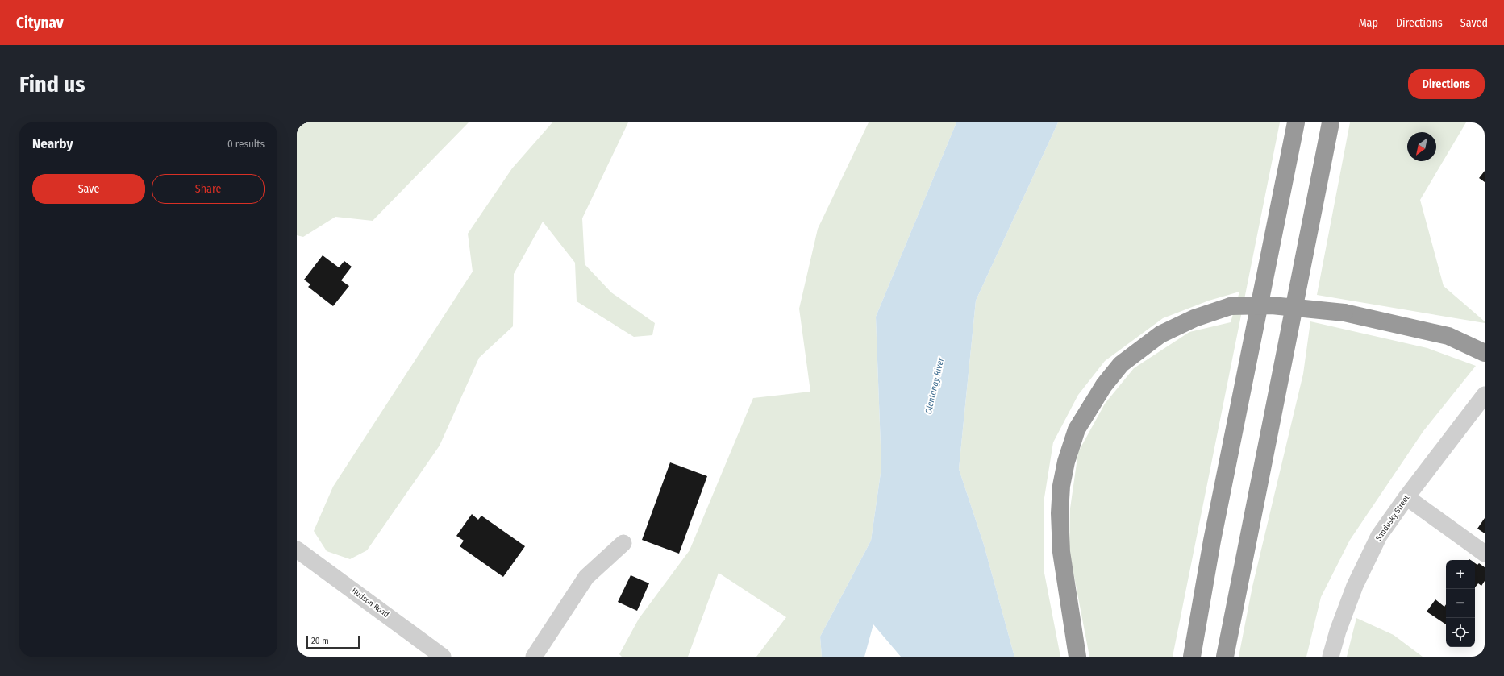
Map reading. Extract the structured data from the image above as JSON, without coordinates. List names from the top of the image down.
{
  "streets": {
    "street": ["Sandusky Street", "Hudson Road"]
  },
  "water": ["Olentangy River"],
  "scale_bar": "20 m",
  "north": "bottom left",
  "page": {
    "header": "Citynav",
    "nav": ["Map", "Directions", "Saved"],
    "buttons": [
      "Directions",
      ["Save", "Share"]
    ],
    "title": "Find us",
    "heading": ["Nearby", "0 results"],
    "map_buttons": ["+", "−"],
    "scale": "20 m"
  }
}
